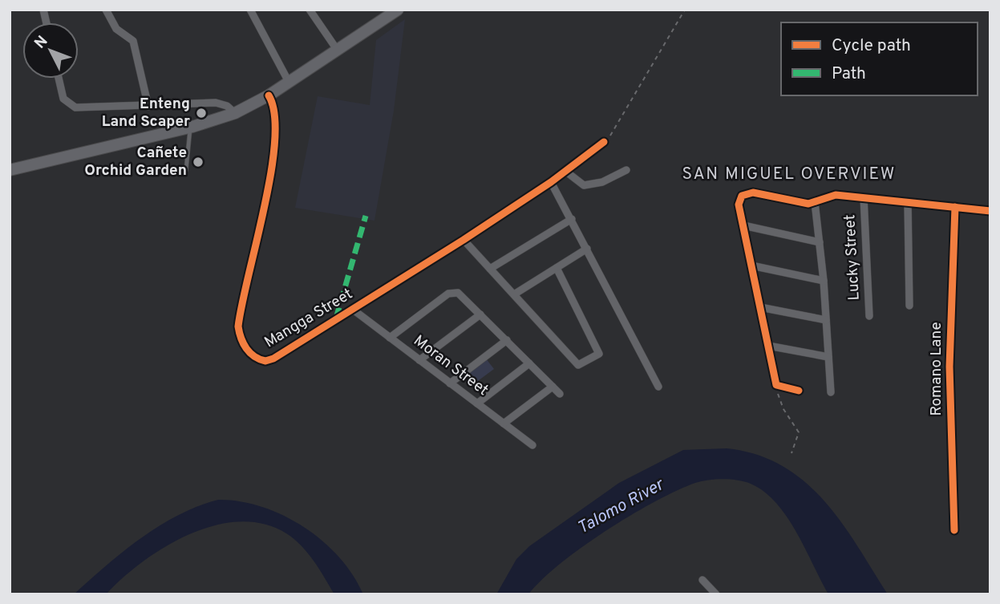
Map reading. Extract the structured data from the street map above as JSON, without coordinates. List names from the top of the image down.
{
  "streets": {
    "street": [
      "Lucky Street",
      "Mangga Street",
      "Moran Street",
      "Romano Lane"
    ]
  },
  "crossings": [
    ["Mangga Street", "Moran Street"]
  ],
  "districts": ["SAN MIGUEL OVERVIEW"],
  "water": ["Talomo River"],
  "places": ["Enteng Land Scaper", "Cañete Orchid Garden"],
  "legend": ["Cycle path", "Path"],
  "north": "top left"
}
